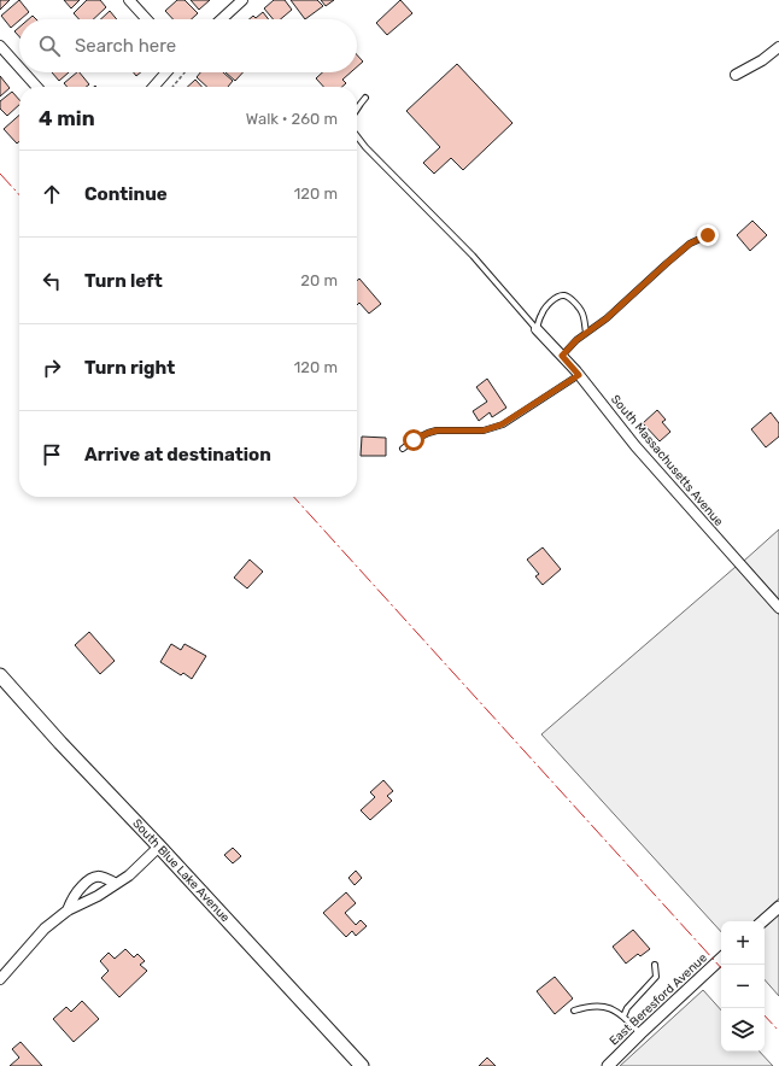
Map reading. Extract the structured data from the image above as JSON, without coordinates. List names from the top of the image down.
{
  "streets": {
    "main road": ["South Blue Lake Avenue"],
    "street": ["South Massachusetts Avenue", "East Beresford Avenue"]
  },
  "page": {
    "search": "Search here",
    "heading": ["4 min", "Walk · 260 m"],
    "list": [
      ["Continue", "120 m"],
      ["Turn left", "20 m"],
      ["Turn right", "120 m"],
      "Arrive at destination"
    ],
    "map_buttons": ["+", "−"]
  }
}
